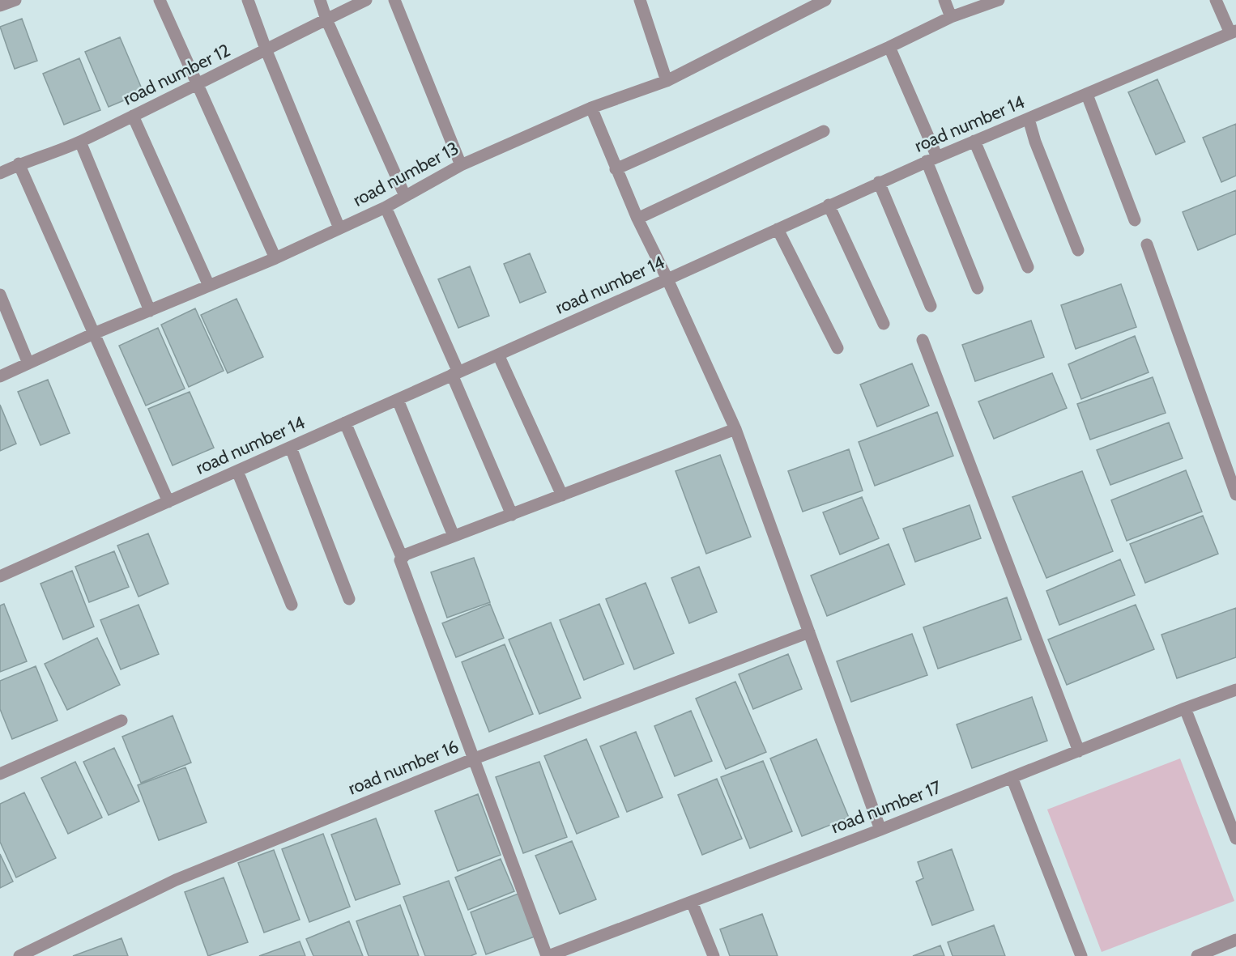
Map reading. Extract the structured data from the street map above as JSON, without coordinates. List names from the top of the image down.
{
  "streets": {
    "street": [
      "road number 12",
      "road number 14",
      "road number 13",
      "road number 16",
      "road number 17"
    ]
  }
}
